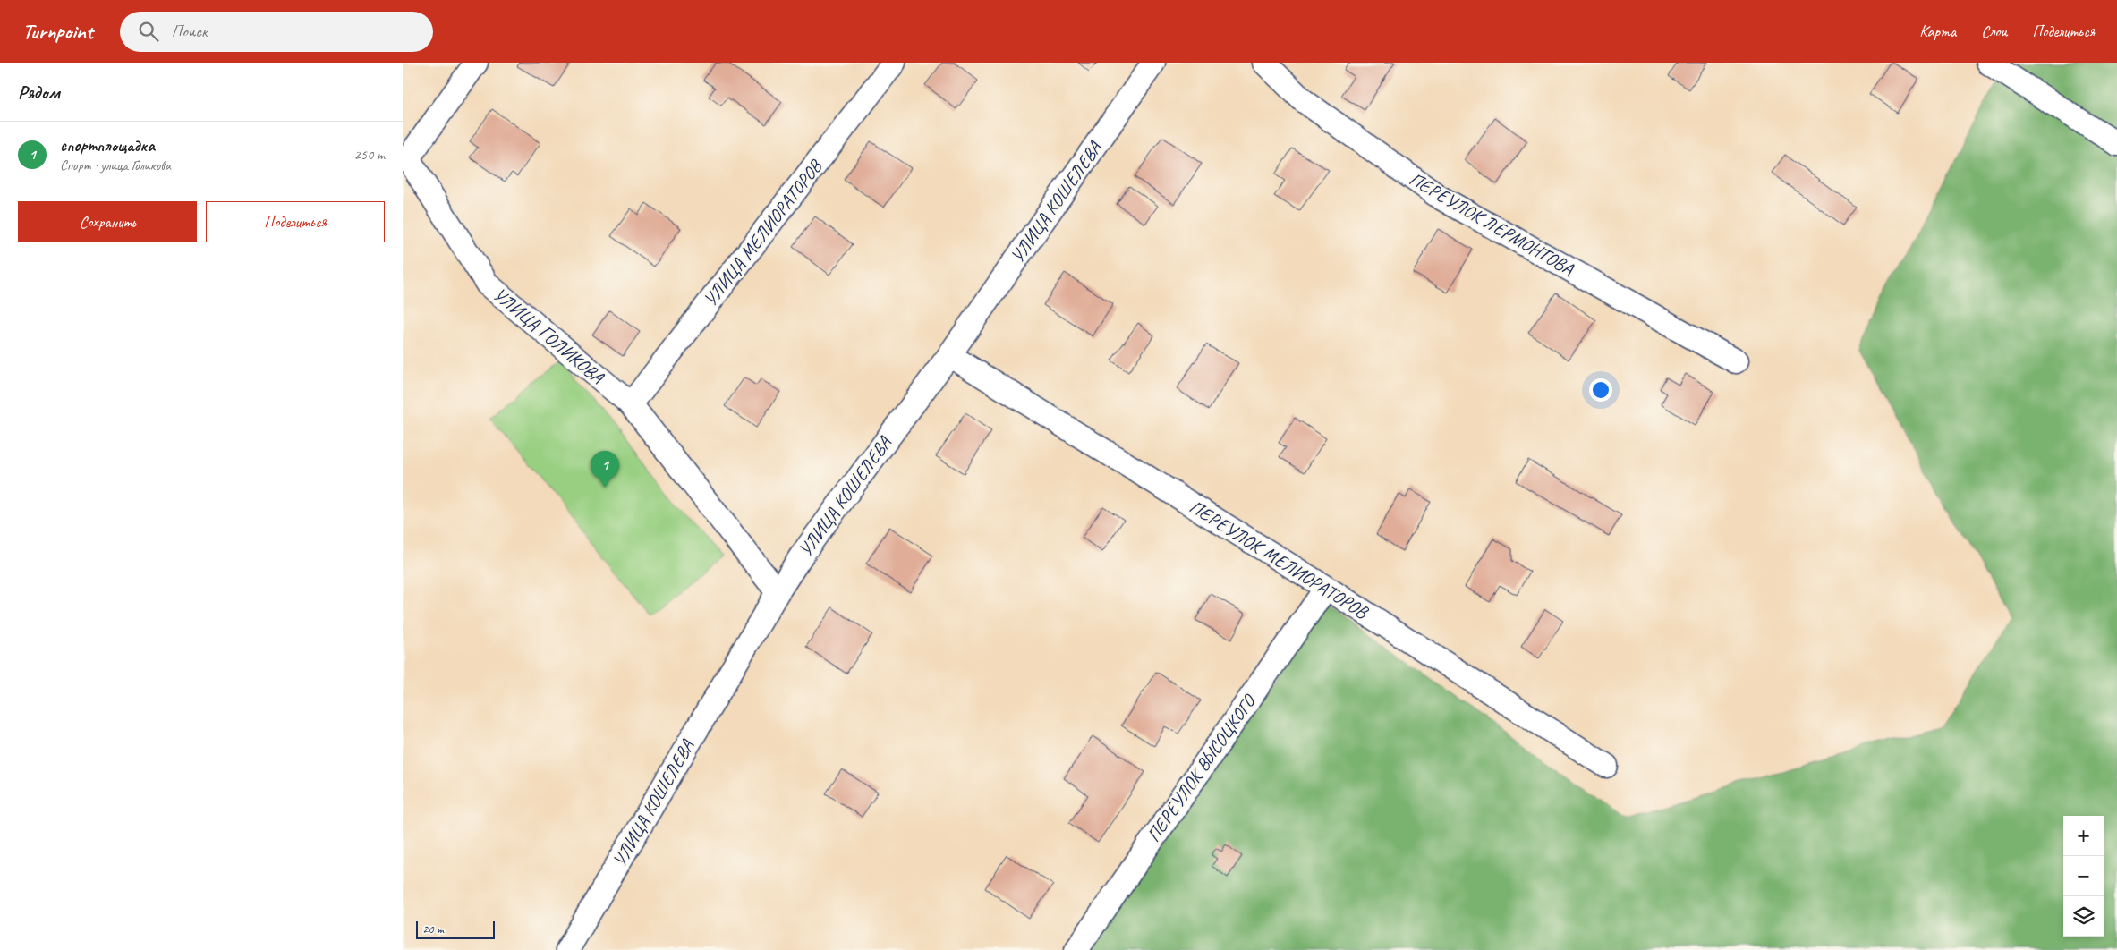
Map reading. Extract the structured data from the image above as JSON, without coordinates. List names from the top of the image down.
{
  "streets": {
    "street": [
      "УЛИЦА КОШЕЛЕВА",
      "ПЕРЕУЛОК ЛЕРМОНТОВА",
      "УЛИЦА МЕЛИОРАТОРОВ",
      "УЛИЦА ГОЛИКОВА",
      "ПЕРЕУЛОК МЕЛИОРАТОРОВ",
      "ПЕРЕУЛОК ВЫСОЦКОГО"
    ]
  },
  "crossings": [
    ["УЛИЦА КОШЕЛЕВА", "УЛИЦА ГОЛИКОВА"],
    ["УЛИЦА КОШЕЛЕВА", "ПЕРЕУЛОК МЕЛИОРАТОРОВ"],
    ["УЛИЦА МЕЛИОРАТОРОВ", "УЛИЦА ГОЛИКОВА"],
    ["ПЕРЕУЛОК МЕЛИОРАТОРОВ", "ПЕРЕУЛОК ВЫСОЦКОГО"]
  ],
  "scale_bar": "20 m",
  "page": {
    "header": "Turnpoint",
    "search": "Поиск",
    "nav": ["Карта", "Слои", "Поделиться"],
    "heading": "Рядом",
    "list": [
      {
        "mark": "1",
        "name": "спортплощадка",
        "note": "Спорт · улица Голикова",
        "value": "250 m"
      }
    ],
    "buttons": ["Сохранить", "Поделиться"],
    "pins": "1",
    "map_buttons": ["+", "−"],
    "scale": "20 m"
  }
}
